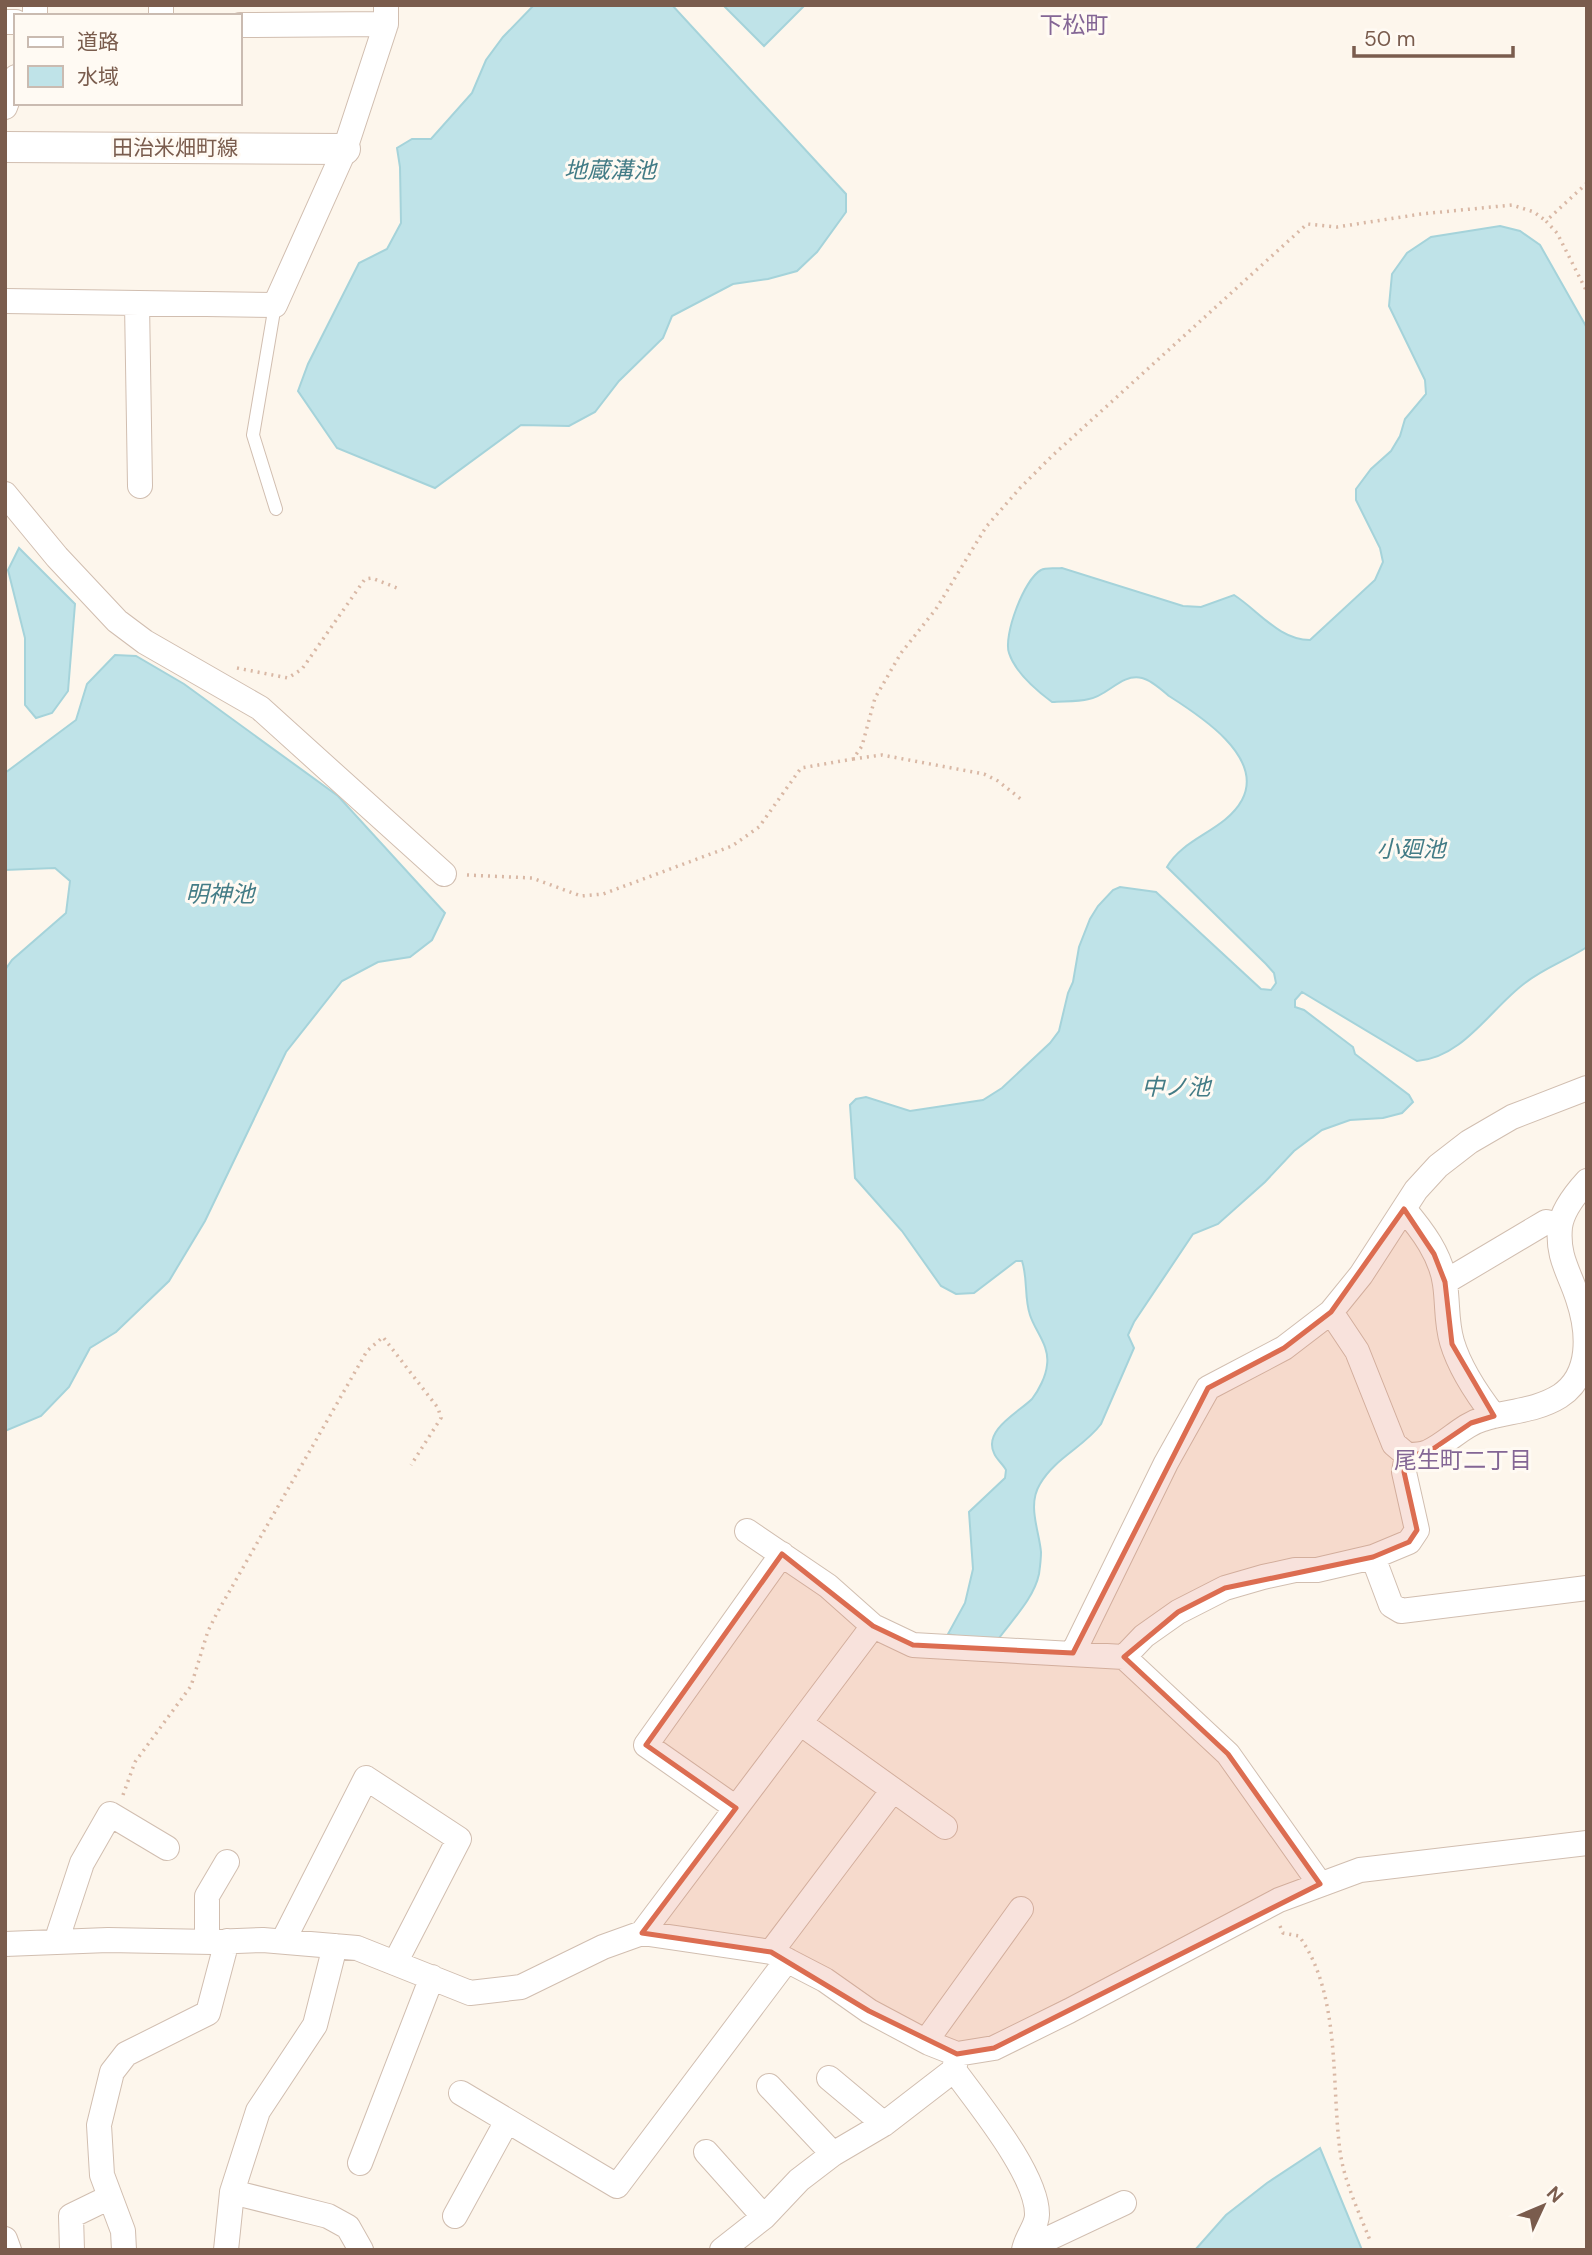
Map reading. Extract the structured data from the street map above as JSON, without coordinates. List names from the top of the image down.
{
  "streets": {
    "street": ["田治米畑町線"]
  },
  "districts": ["下松町", "尾生町二丁目"],
  "water": [
    "地蔵溝池",
    "小廻池",
    "明神池",
    "中ノ池"
  ],
  "legend": ["道路", "水域"],
  "scale_bar": "50 m",
  "north": "top right"
}
